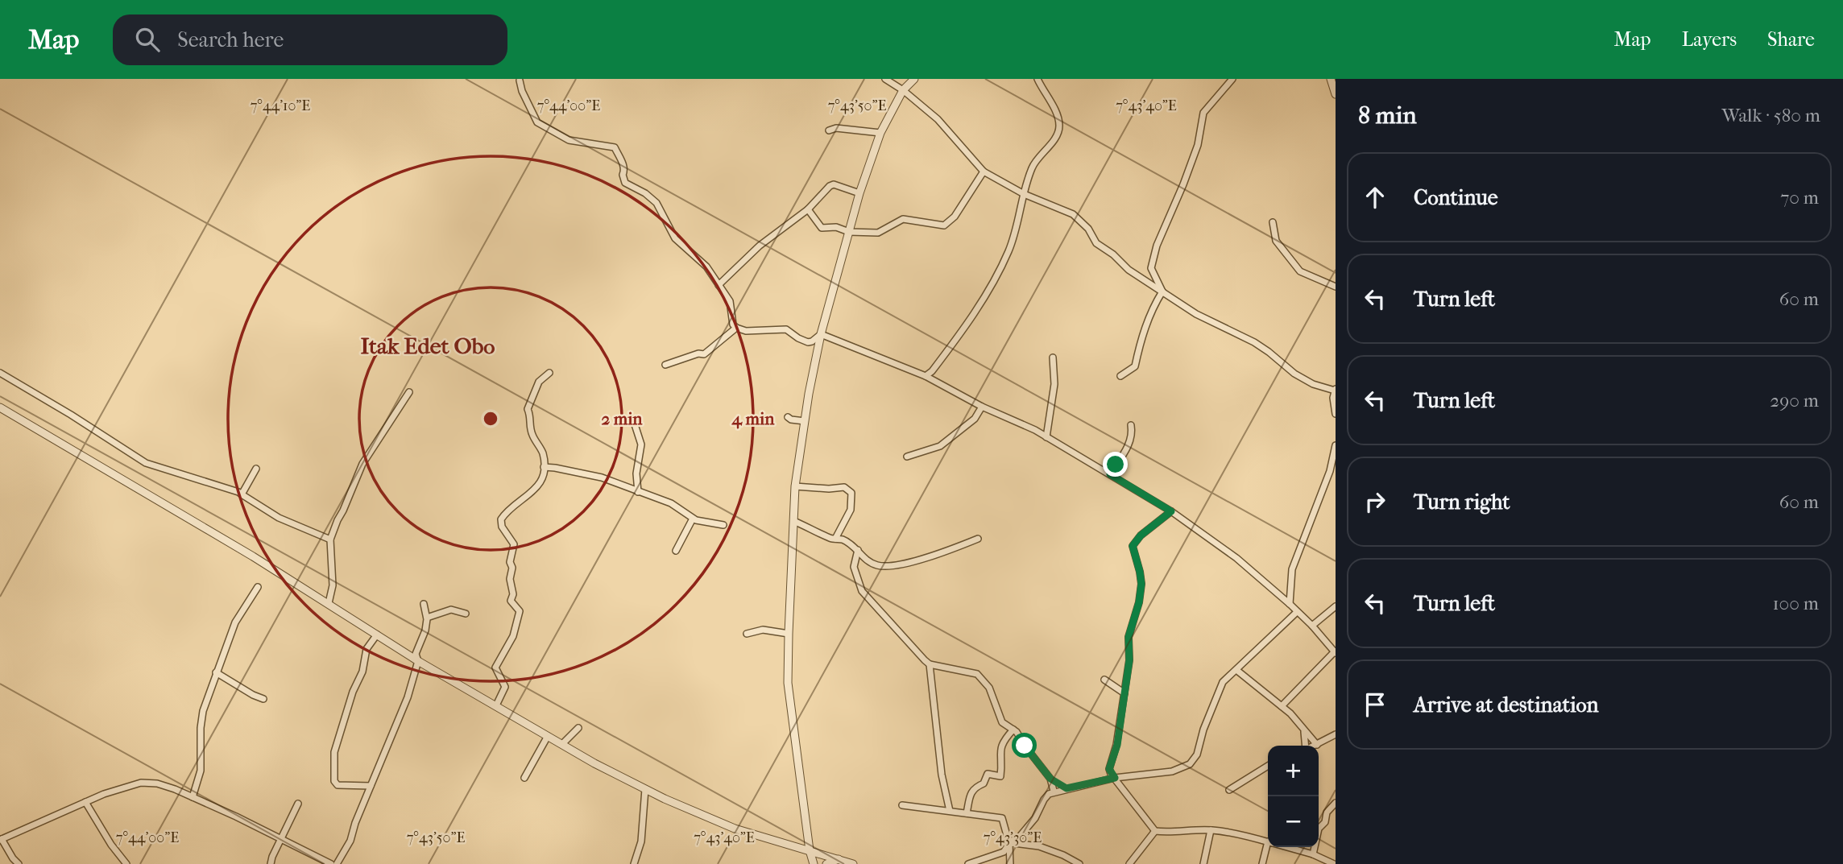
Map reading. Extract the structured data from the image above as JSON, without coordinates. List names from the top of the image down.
{
  "districts": ["Itak Edet Obo"],
  "page": {
    "header": "Map",
    "search": "Search here",
    "nav": ["Map", "Layers", "Share"],
    "heading": ["8 min", "Walk · 580 m"],
    "list": [
      ["Continue", "70 m"],
      ["Turn left", "60 m"],
      ["Turn left", "290 m"],
      ["Turn right", "60 m"],
      ["Turn left", "100 m"],
      "Arrive at destination"
    ],
    "map_buttons": ["+", "−"]
  },
  "coordinates": [
    "7°44'10\"E",
    "7°44'00\"E",
    "7°43'50\"E",
    "7°43'40\"E",
    "7°43'30\"E"
  ],
  "rings": ["2 min", "4 min"]
}
